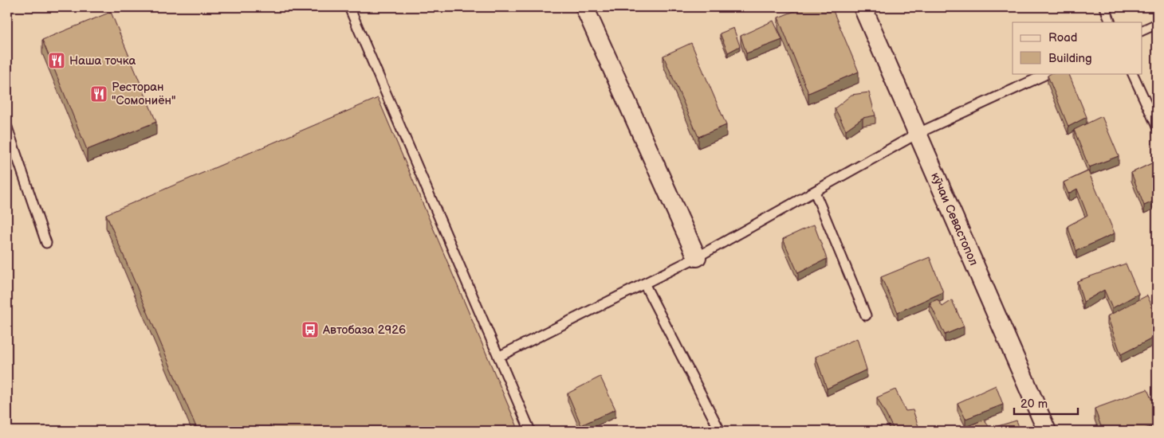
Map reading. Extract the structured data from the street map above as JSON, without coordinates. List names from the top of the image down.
{
  "streets": {
    "street": ["кӯчаи Севастопол"]
  },
  "places": {
    "restaurant": ["Наша точка", "Ресторан \"Сомониён\""],
    "bus stop": ["Автобаза 2926"]
  },
  "legend": ["Road", "Building"],
  "scale_bar": "20 m"
}
